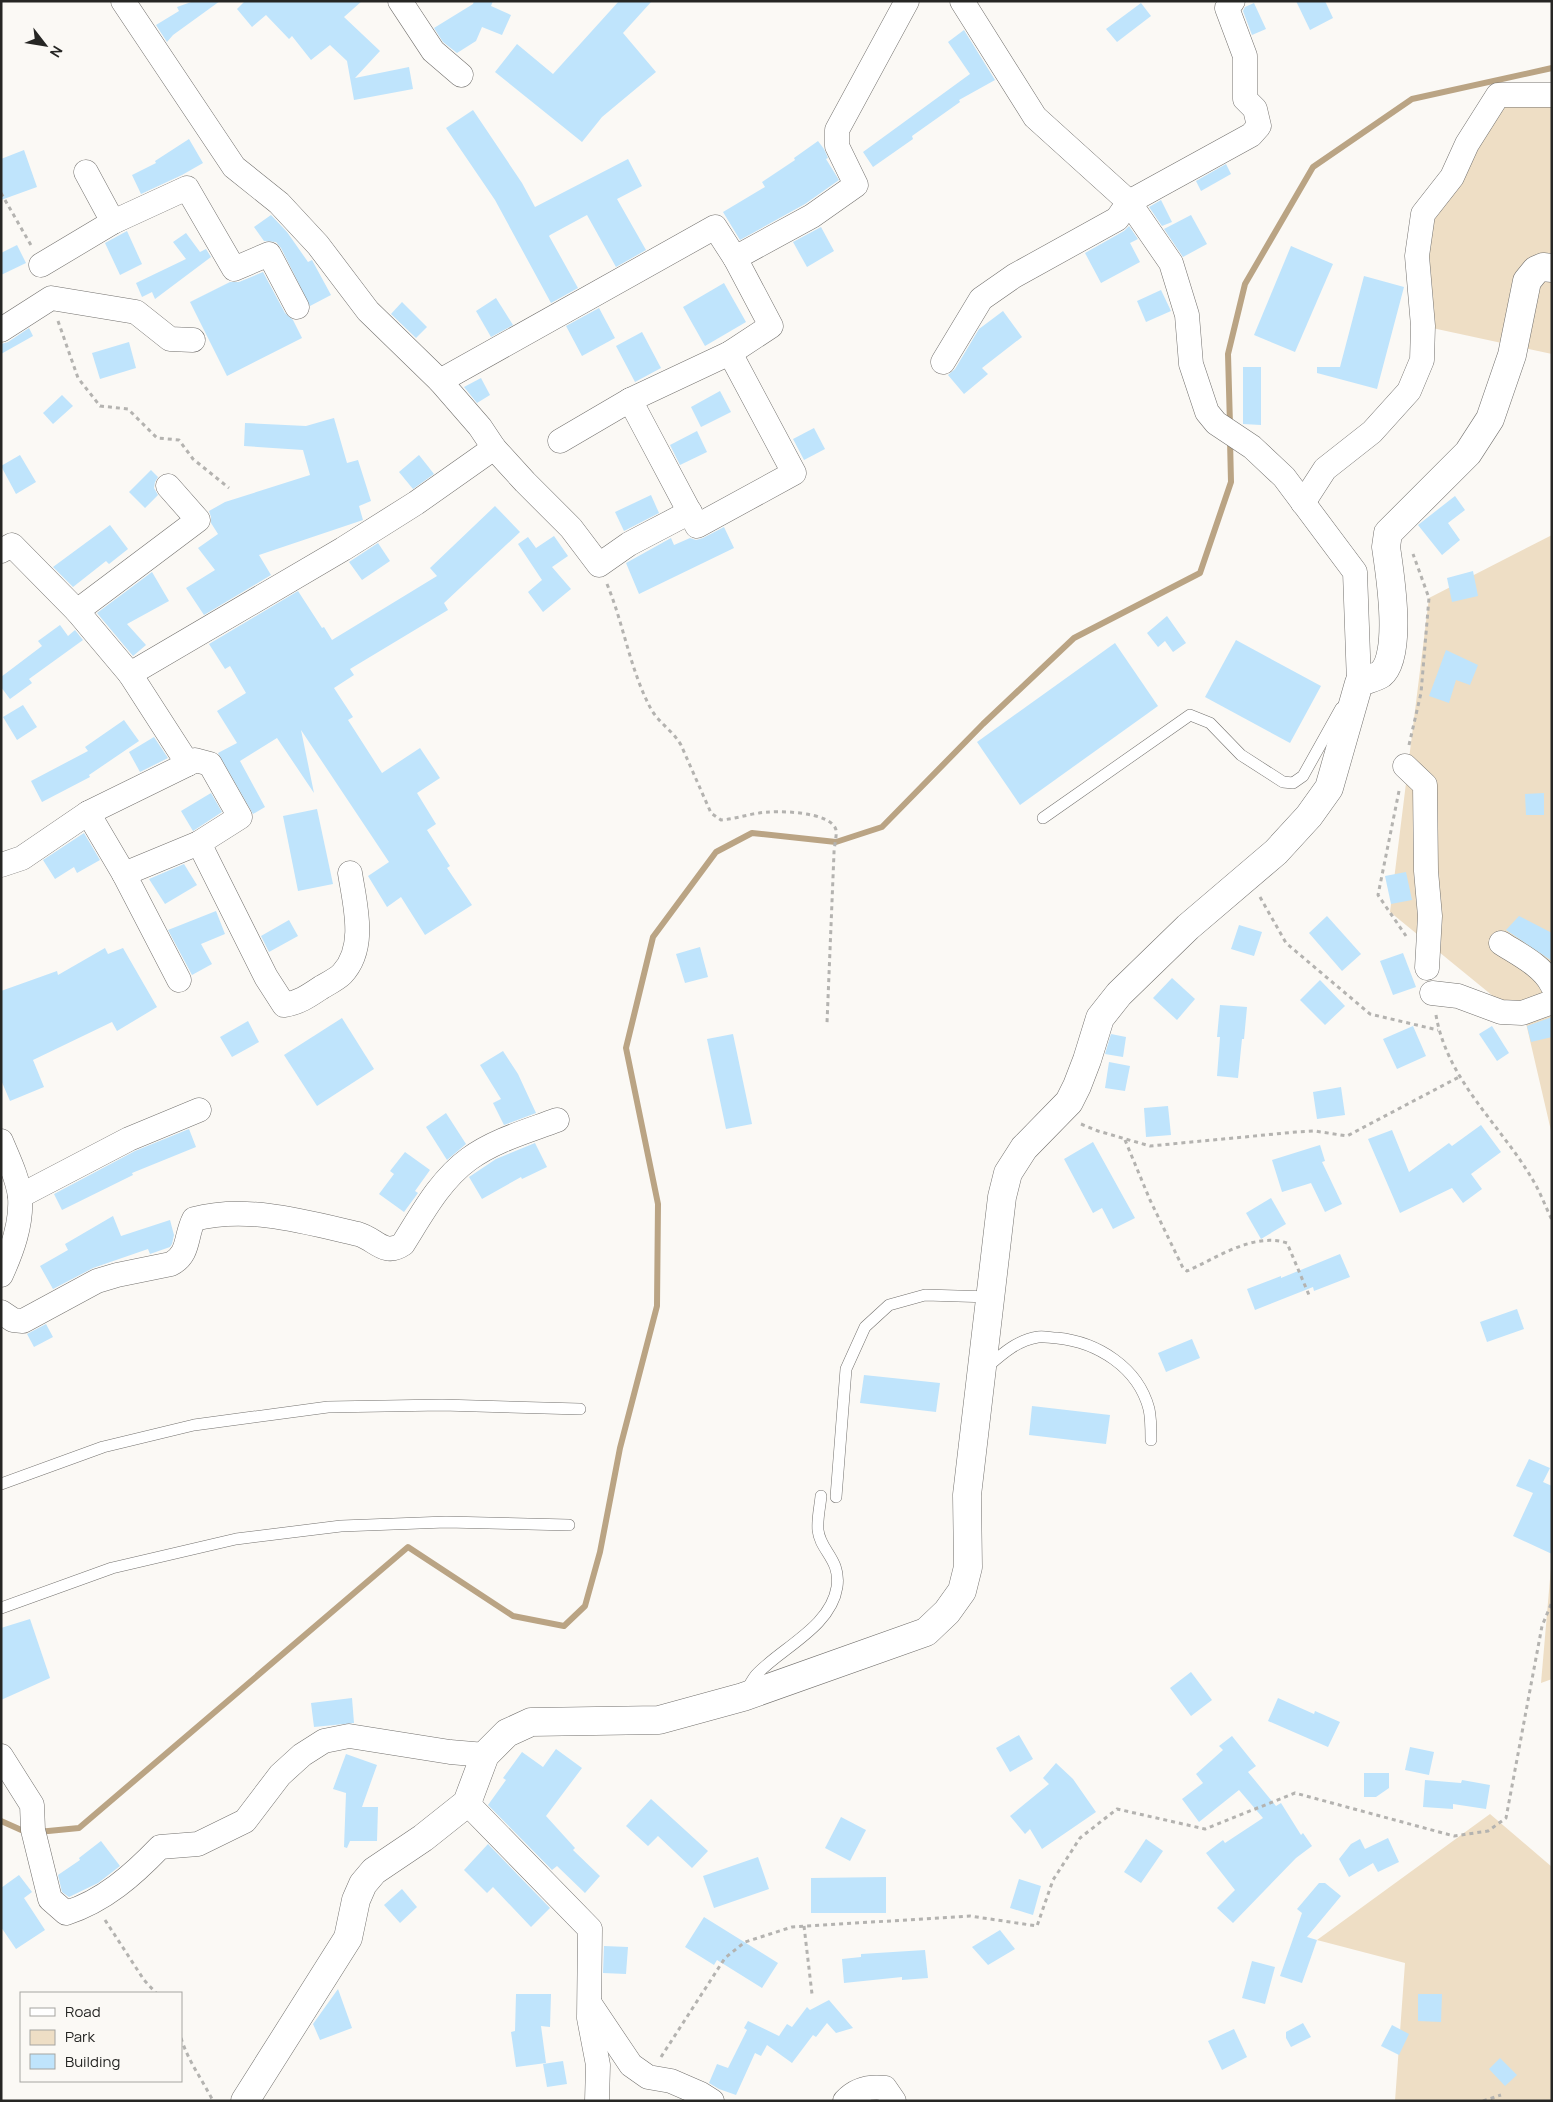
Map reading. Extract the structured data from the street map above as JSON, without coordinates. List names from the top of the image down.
{
  "legend": ["Road", "Park", "Building"],
  "north": "bottom right"
}
